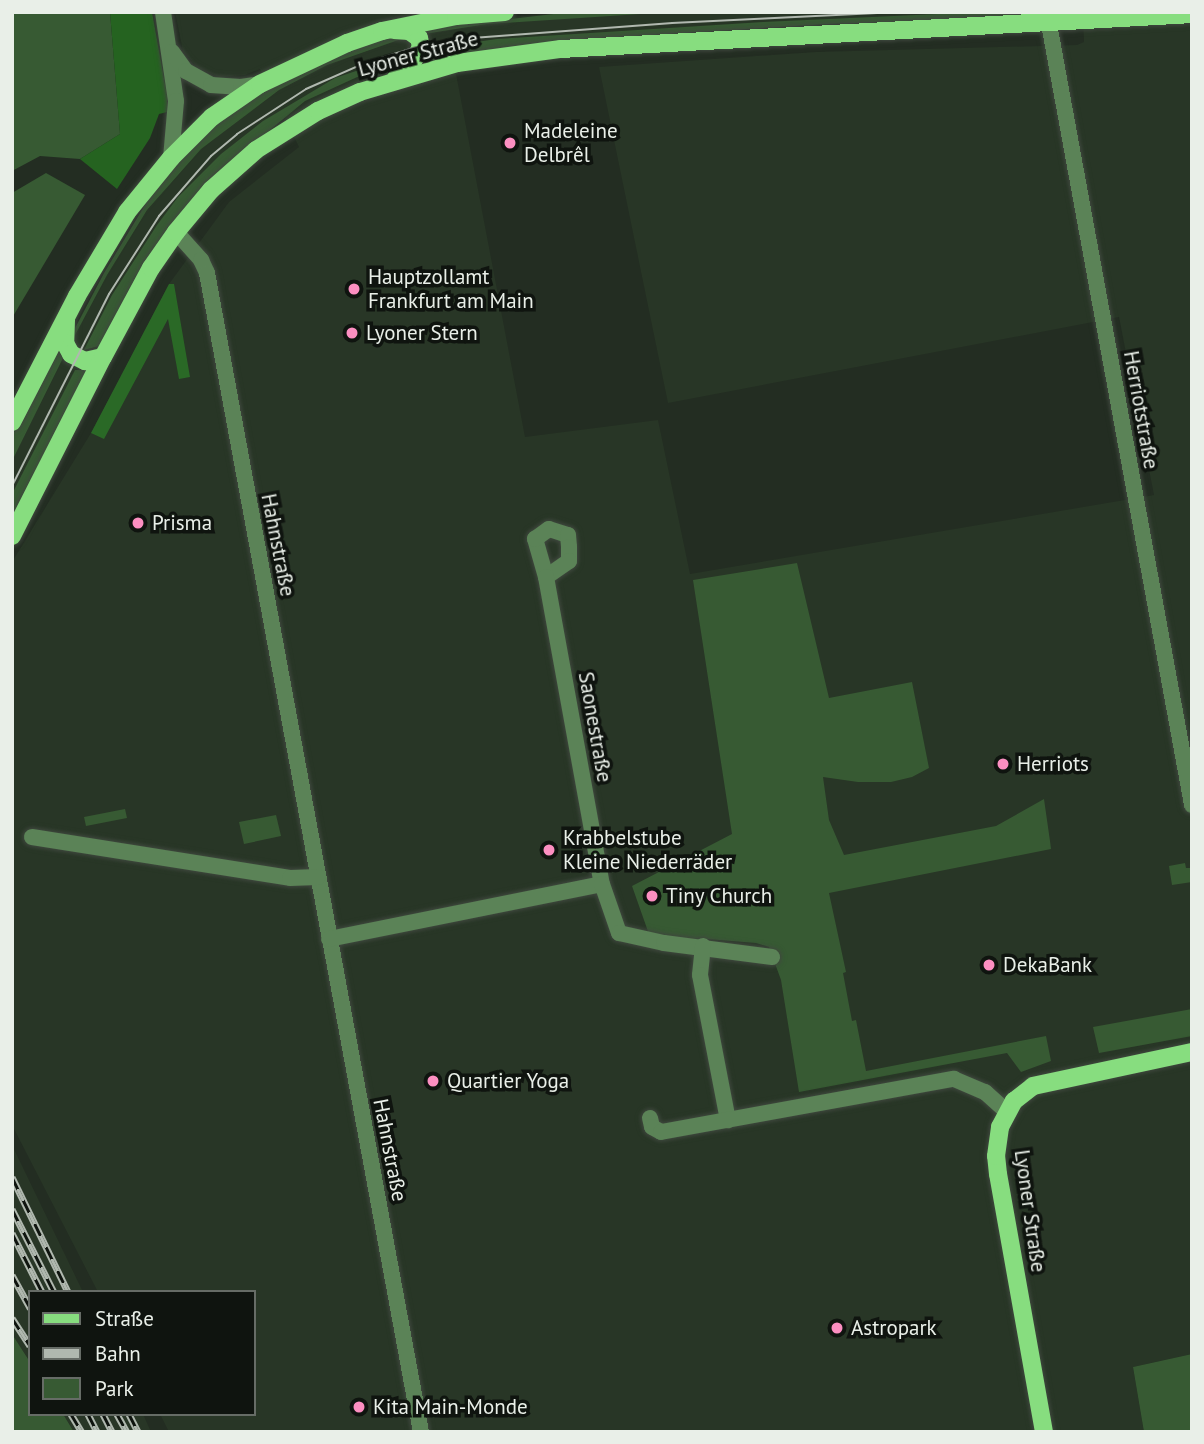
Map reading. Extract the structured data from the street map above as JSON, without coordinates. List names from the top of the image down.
{
  "streets": {
    "main road": ["Lyoner Straße"],
    "street": ["Herriotstraße", "Hahnstraße", "Saonestraße"]
  },
  "crossings": [
    ["Lyoner Straße", "Herriotstraße"],
    ["Lyoner Straße", "Hahnstraße"]
  ],
  "places": [
    "Madeleine Delbrêl",
    "Hauptzollamt Frankfurt am Main",
    "Lyoner Stern",
    "Prisma",
    "Herriots",
    "Krabbelstube Kleine Niederräder",
    "Tiny Church",
    "DekaBank",
    "Quartier Yoga",
    "Astropark",
    "Kita Main-Monde"
  ],
  "legend": ["Straße", "Bahn", "Park"]
}
